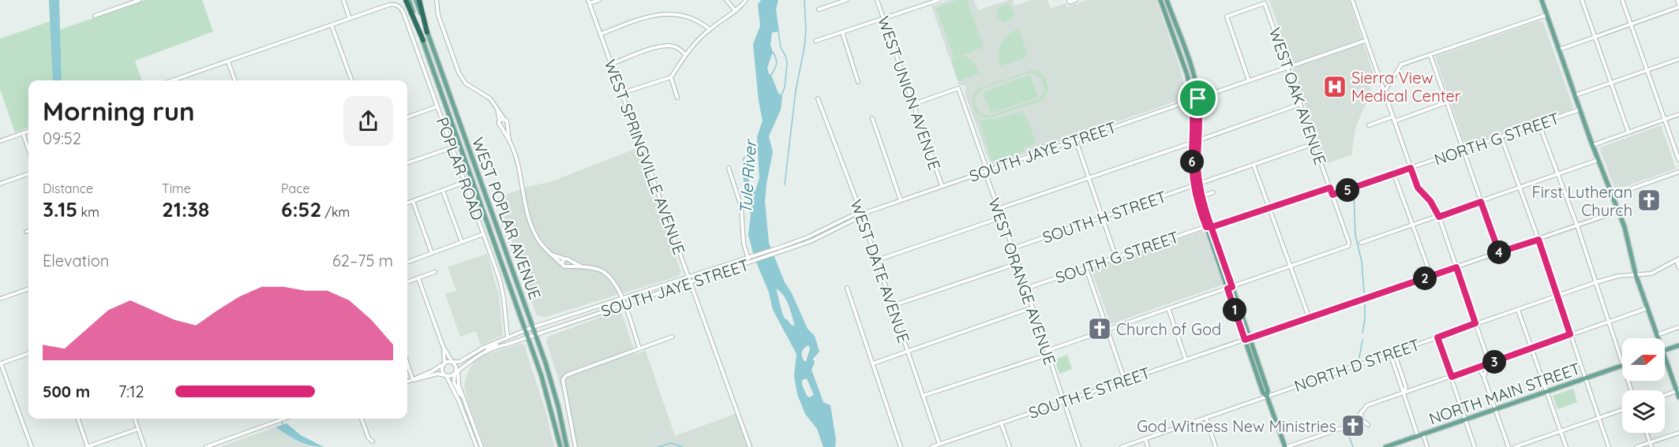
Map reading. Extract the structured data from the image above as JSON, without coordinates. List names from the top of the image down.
{
  "streets": {
    "main road": ["WEST POPLAR AVENUE", "NORTH MAIN STREET"],
    "street": [
      "WEST UNION AVENUE",
      "WEST OAK AVENUE",
      "NORTH G STREET",
      "SOUTH JAYE STREET",
      "WEST SPRINGVILLE AVENUE",
      "POPLAR ROAD",
      "SOUTH H STREET",
      "SOUTH G STREET",
      "WEST DATE AVENUE",
      "WEST ORANGE AVENUE",
      "NORTH D STREET",
      "SOUTH E STREET"
    ]
  },
  "crossings": [
    ["WEST UNION AVENUE", "SOUTH JAYE STREET"],
    ["WEST UNION AVENUE", "WEST ORANGE AVENUE"],
    ["WEST OAK AVENUE", "NORTH G STREET"],
    ["WEST OAK AVENUE", "SOUTH JAYE STREET"],
    ["WEST OAK AVENUE", "SOUTH H STREET"],
    ["SOUTH JAYE STREET", "WEST SPRINGVILLE AVENUE"],
    ["SOUTH JAYE STREET", "POPLAR ROAD"],
    ["SOUTH JAYE STREET", "WEST POPLAR AVENUE"],
    ["SOUTH JAYE STREET", "WEST DATE AVENUE"],
    ["SOUTH JAYE STREET", "WEST ORANGE AVENUE"],
    ["SOUTH H STREET", "WEST ORANGE AVENUE"],
    ["SOUTH G STREET", "WEST ORANGE AVENUE"],
    ["WEST DATE AVENUE", "SOUTH E STREET"],
    ["WEST ORANGE AVENUE", "SOUTH E STREET"]
  ],
  "water": ["Tule River"],
  "places": {
    "hospital": ["Sierra View Medical Center"],
    "church": ["First Lutheran Church", "Church of God", "God Witness New Ministries"]
  },
  "north": "right",
  "page": {
    "heading": ["Morning run", "09:52"],
    "pins": [
      "6",
      "5",
      "4",
      "2",
      "1",
      "3"
    ],
    "stats": [
      ["Distance", "3.15 km"],
      ["Time", "21:38"],
      ["Pace", "6:52 /km"]
    ],
    "chart": ["Elevation", "62–75 m"],
    "list": [
      {
        "name": "500 m",
        "note": "7:12"
      }
    ]
  }
}
